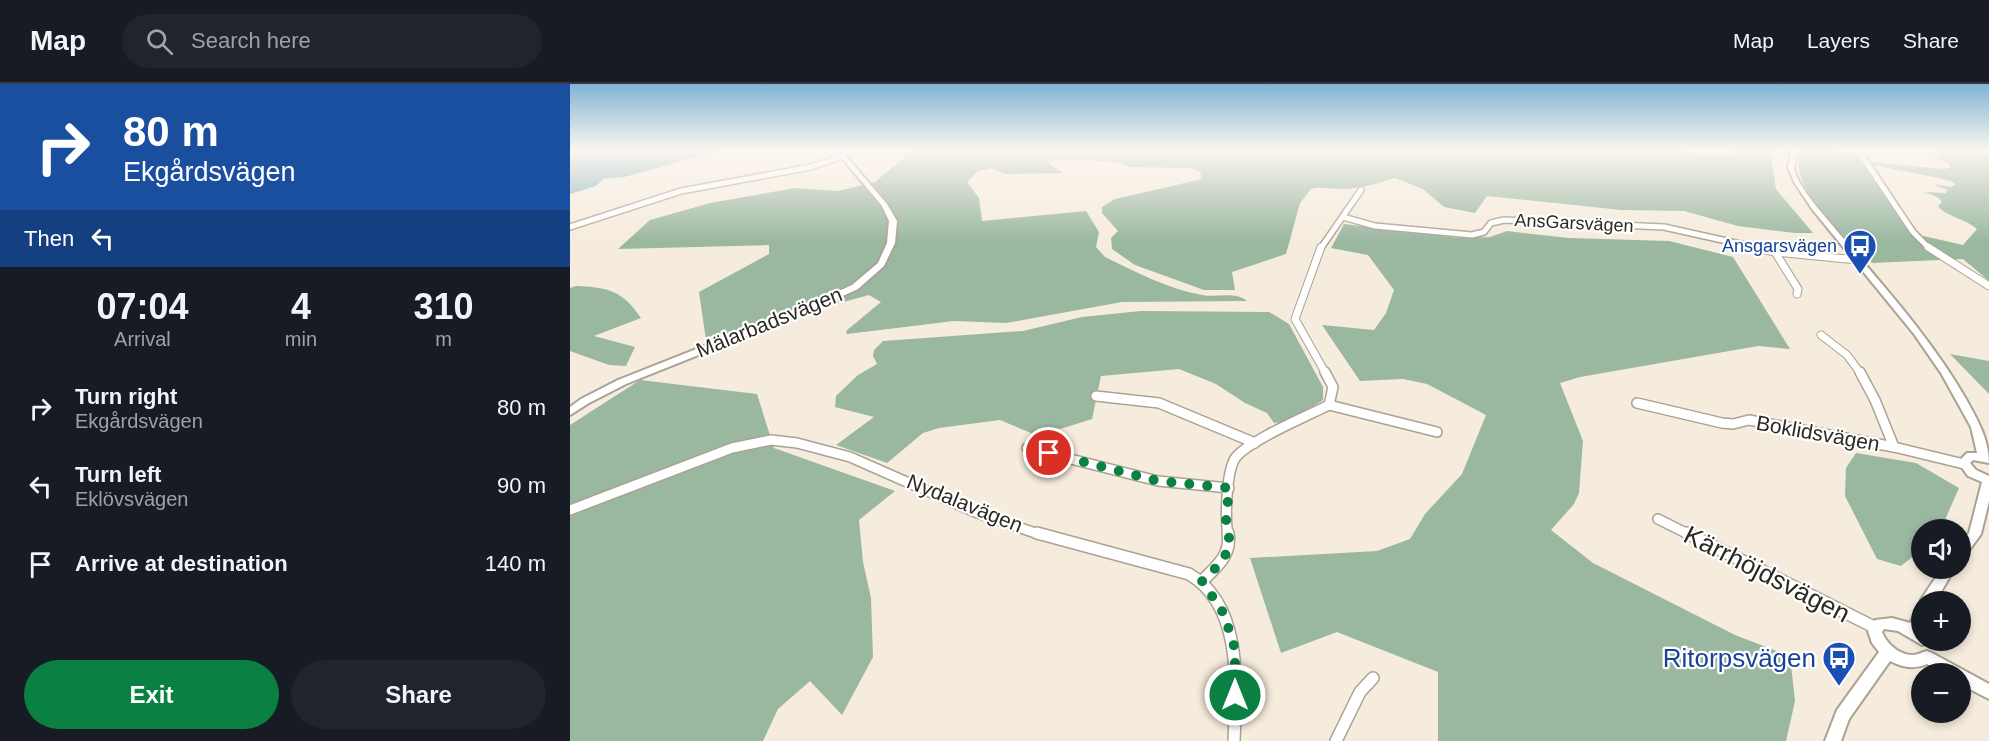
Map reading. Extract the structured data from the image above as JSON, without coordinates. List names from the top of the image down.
{
  "streets": {
    "street": [
      "AnsGarsvägen",
      "Mälarbadsvägen",
      "Boklidsvägen",
      "Nydalavägen",
      "Kärrhöjdsvägen"
    ]
  },
  "places": {
    "bus stop": ["Ansgarsvägen", "Ritorpsvägen"]
  },
  "page": {
    "header": "Map",
    "search": "Search here",
    "nav": ["Map", "Layers", "Share"],
    "turn": ["80 m", "Ekgårdsvägen"],
    "then": "Then",
    "eta": [
      "07:04",
      "Arrival",
      "4",
      "min",
      "310",
      "m"
    ],
    "list": [
      {
        "name": "Turn right",
        "note": "Ekgårdsvägen",
        "value": "80 m"
      },
      {
        "name": "Turn left",
        "note": "Eklövsvägen",
        "value": "90 m"
      },
      {
        "name": "Arrive at destination",
        "value": "140 m"
      }
    ],
    "map_buttons": ["+", "−"],
    "buttons": ["Exit", "Share"]
  }
}
